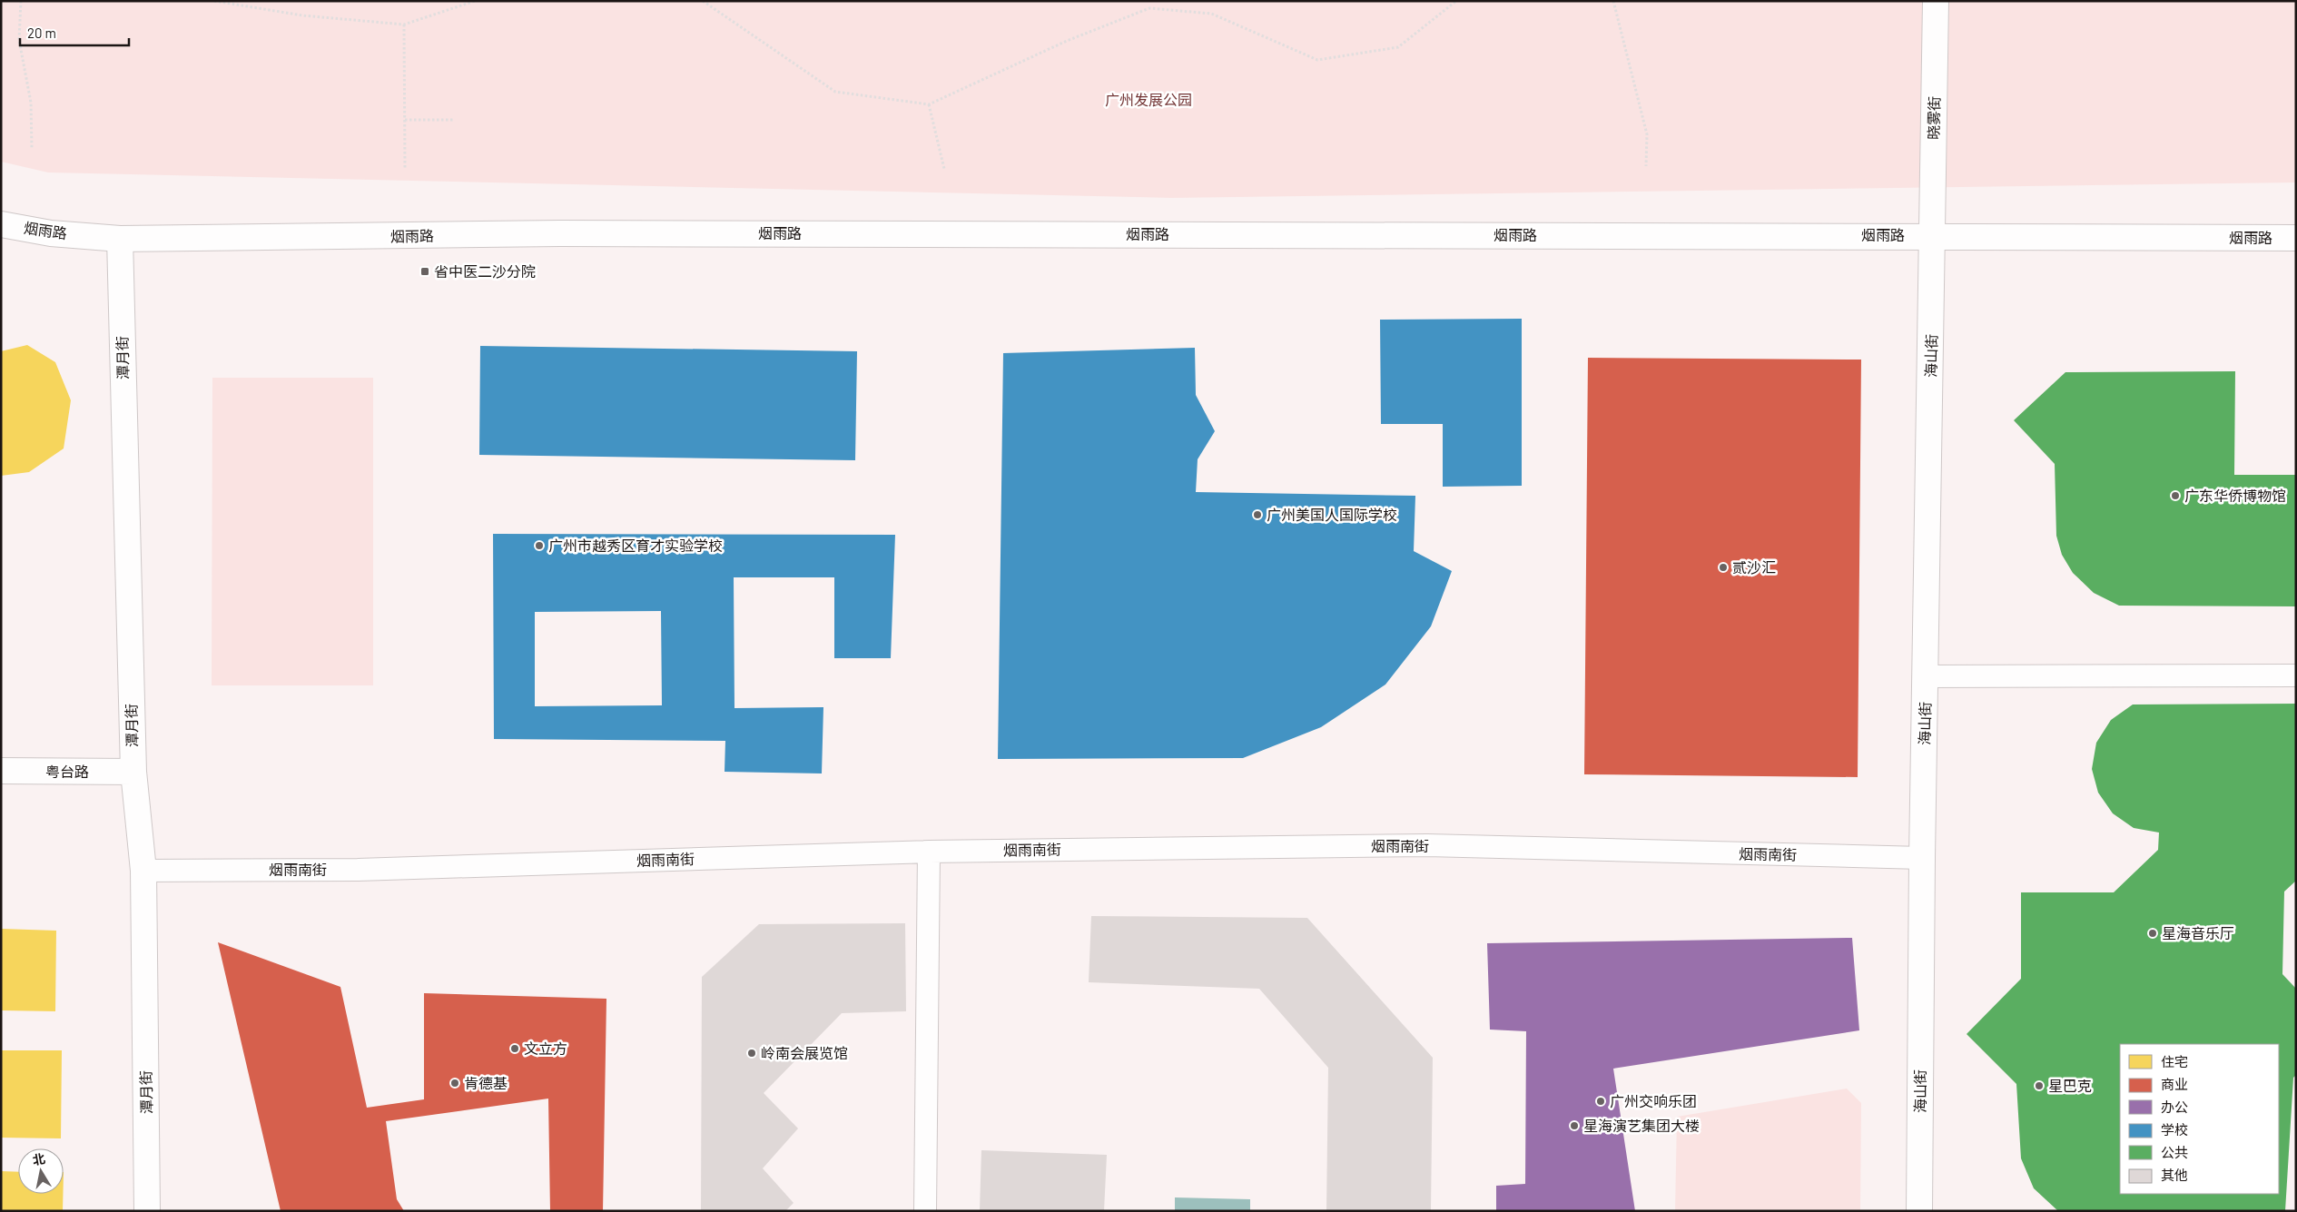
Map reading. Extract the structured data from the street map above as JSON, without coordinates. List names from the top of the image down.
{
  "streets": {
    "street": [
      "晓雾街",
      "烟雨路",
      "海山街",
      "潭月街",
      "粤台路"
    ],
    "lane": ["烟雨南街"]
  },
  "crossings": [
    ["晓雾街", "烟雨路"],
    ["晓雾街", "海山街"],
    ["烟雨路", "海山街"],
    ["烟雨路", "潭月街"],
    ["海山街", "烟雨南街"],
    ["潭月街", "粤台路"],
    ["潭月街", "烟雨南街"]
  ],
  "parks": ["广州发展公园"],
  "places": {
    "transit": ["省中医二沙分院"],
    "other": [
      "广东华侨博物馆",
      "广州美国人国际学校",
      "广州市越秀区育才实验学校",
      "贰沙汇",
      "星海音乐厅",
      "文立方",
      "岭南会展览馆",
      "肯德基",
      "星巴克",
      "广州交响乐团",
      "星海演艺集团大楼"
    ]
  },
  "legend": [
    "住宅",
    "商业",
    "办公",
    "学校",
    "公共",
    "其他"
  ],
  "scale_bar": "20 m",
  "north": "top"
}
